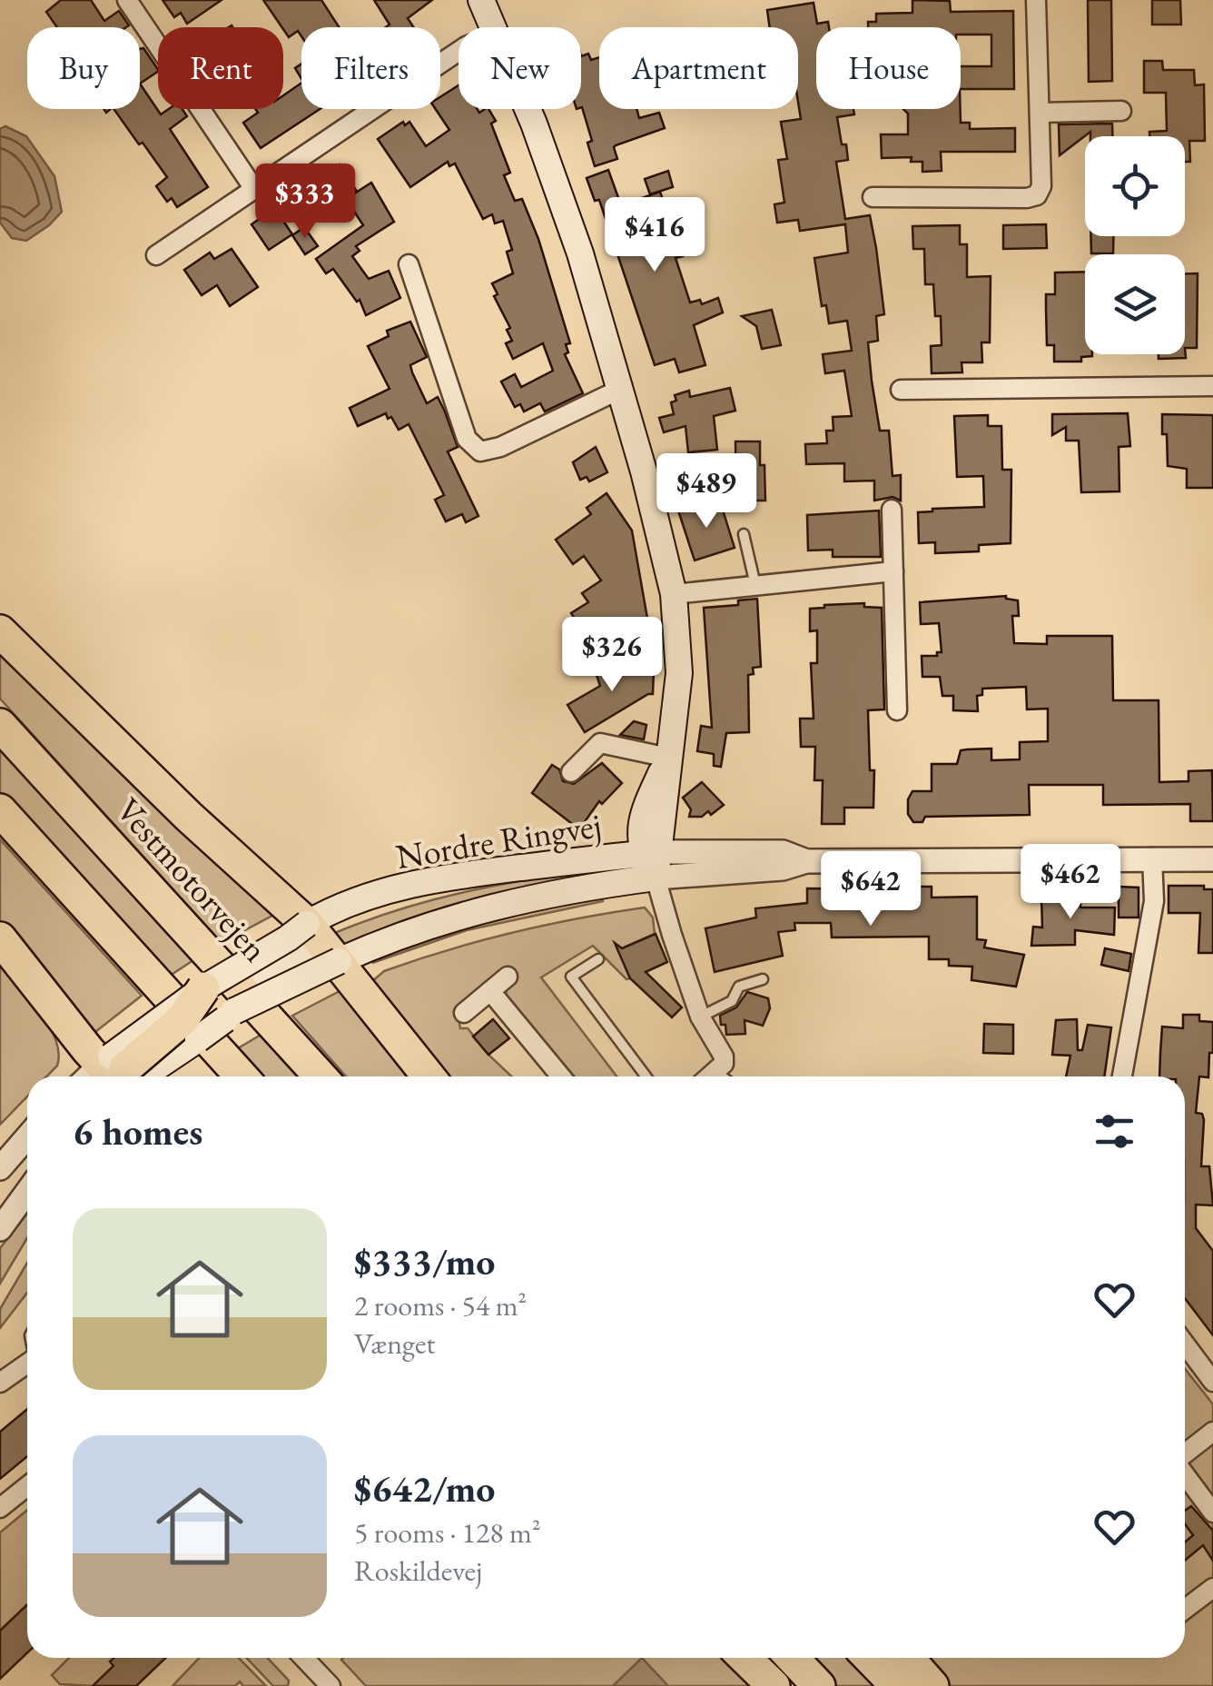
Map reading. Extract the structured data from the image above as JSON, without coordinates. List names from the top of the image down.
{
  "streets": {
    "highway": ["Vestmotorvejen"],
    "main road": ["Nordre Ringvej"]
  },
  "page": {
    "chip": [
      "Buy",
      "Rent",
      "Filters",
      "New",
      "Apartment",
      "House"
    ],
    "price": [
      "$333",
      "$416",
      "$489",
      "$326",
      "$462",
      "$642"
    ],
    "heading": "6 homes",
    "list": [
      {
        "name": "$333/mo",
        "note": "2 rooms · 54 m² · Vænget"
      },
      {
        "name": "$642/mo",
        "note": "5 rooms · 128 m² · Roskildevej"
      }
    ]
  }
}
